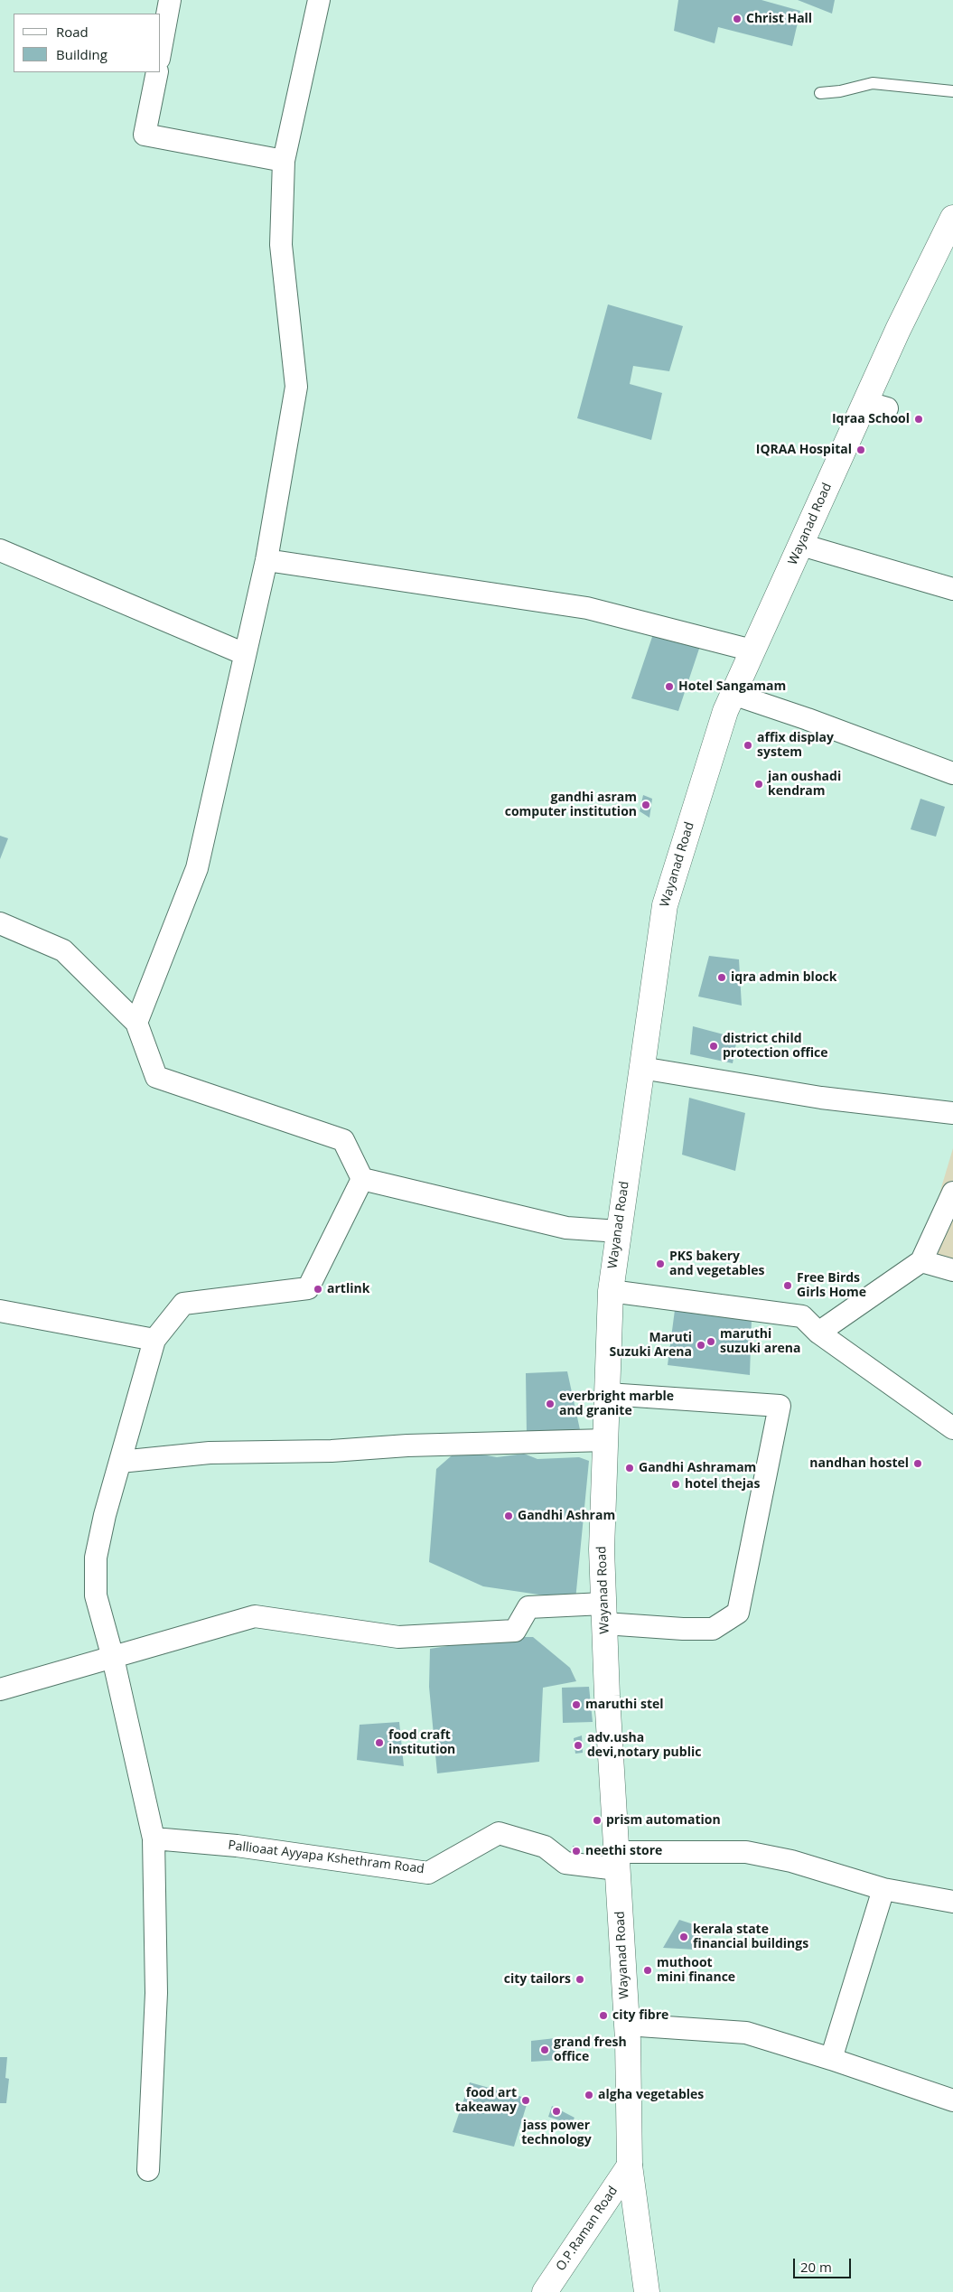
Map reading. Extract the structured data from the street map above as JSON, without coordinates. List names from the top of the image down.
{
  "streets": {
    "main road": ["Wayanad Road", "O.P.Raman Road"],
    "street": ["Pallioaat Ayyapa Kshethram Road"]
  },
  "crossings": [
    ["Wayanad Road", "Pallioaat Ayyapa Kshethram Road"],
    ["Wayanad Road", "O.P.Raman Road"]
  ],
  "places": [
    "Christ Hall",
    "Iqraa School",
    "IQRAA Hospital",
    "Hotel Sangamam",
    "affix display system",
    "jan oushadi kendram",
    "gandhi asram computer institution",
    "iqra admin block",
    "district child protection office",
    "PKS bakery and vegetables",
    "Free Birds Girls Home",
    "artlink",
    "maruthi suzuki arena",
    "Maruti Suzuki Arena",
    "everbright marble and granite",
    "nandhan hostel",
    "Gandhi Ashramam",
    "hotel thejas",
    "Gandhi Ashram",
    "maruthi stel",
    "food craft institution",
    "adv.usha devi,notary public",
    "prism automation",
    "neethi store",
    "kerala state financial buildings",
    "muthoot mini finance",
    "city tailors",
    "city fibre",
    "grand fresh office",
    "algha vegetables",
    "food art takeaway",
    "jass power technology"
  ],
  "legend": ["Road", "Building"],
  "scale_bar": "20 m"
}
